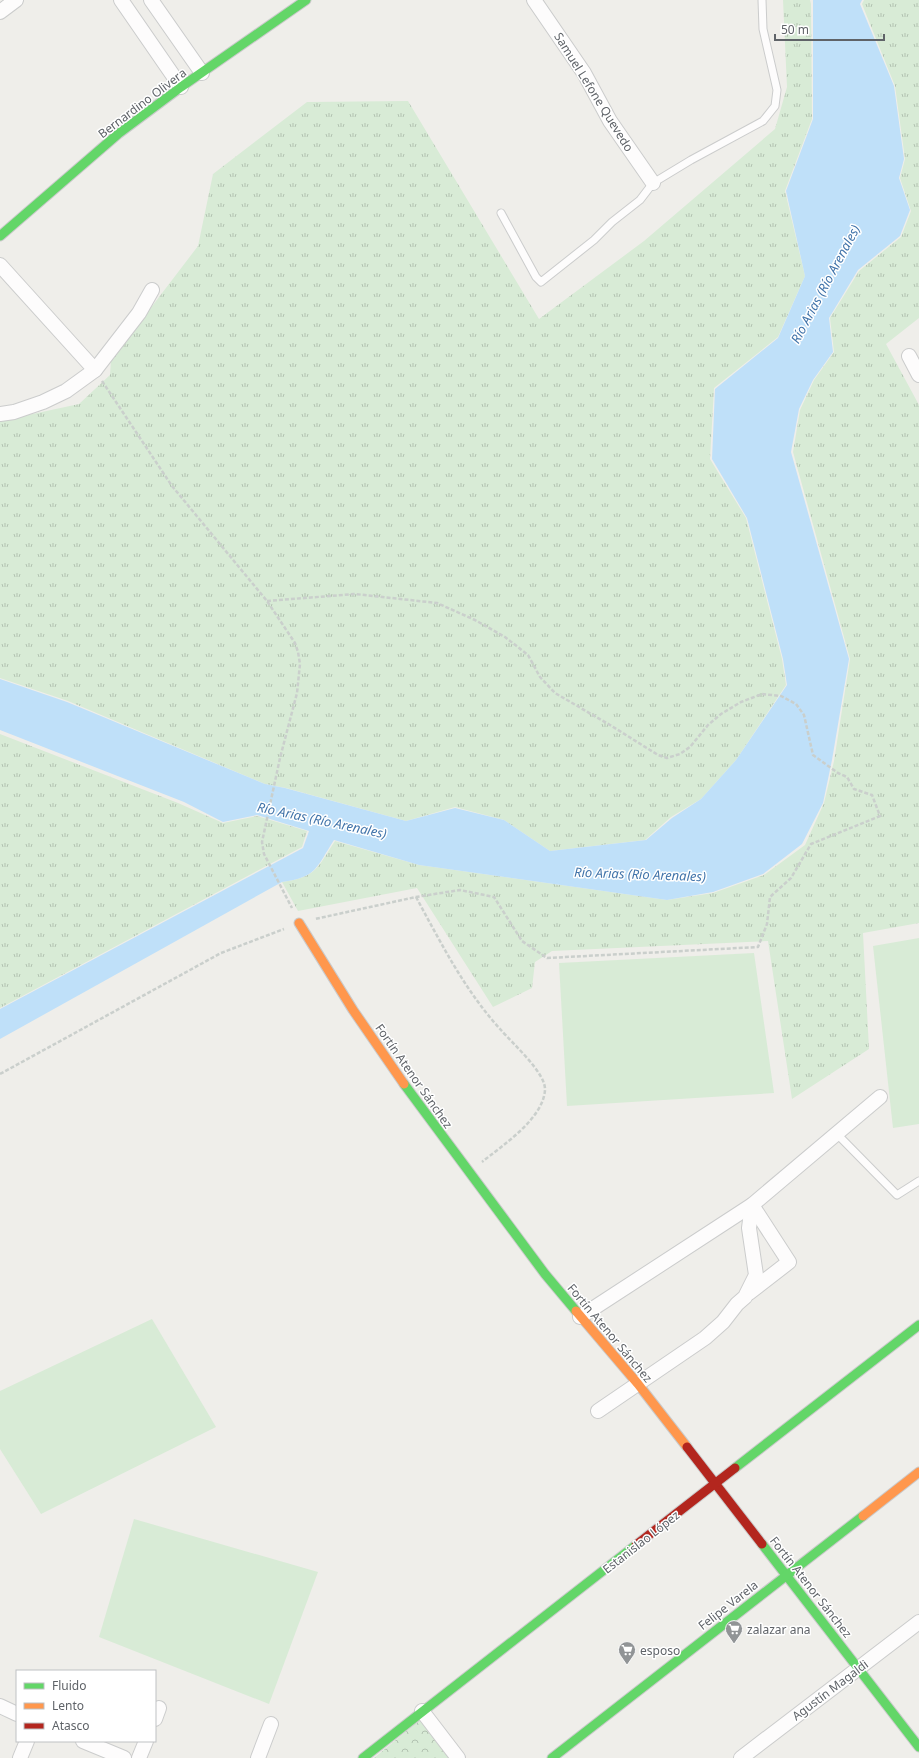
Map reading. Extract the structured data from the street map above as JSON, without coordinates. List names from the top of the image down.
{
  "streets": {
    "street": [
      "Samuel Lefone Quevedo",
      "Bernardino Olivera",
      "Fortín Atenor Sánchez",
      "Estanislao López",
      "Felipe Varela",
      "Agustín Magaldi"
    ]
  },
  "crossings": [
    ["Fortín Atenor Sánchez", "Estanislao López"],
    ["Fortín Atenor Sánchez", "Felipe Varela"],
    ["Fortín Atenor Sánchez", "Agustín Magaldi"]
  ],
  "water": ["Río Arias (Río Arenales)"],
  "places": {
    "supermarket": ["zalazar ana", "esposo"]
  },
  "legend": ["Fluido", "Lento", "Atasco"],
  "scale_bar": "50 m"
}
